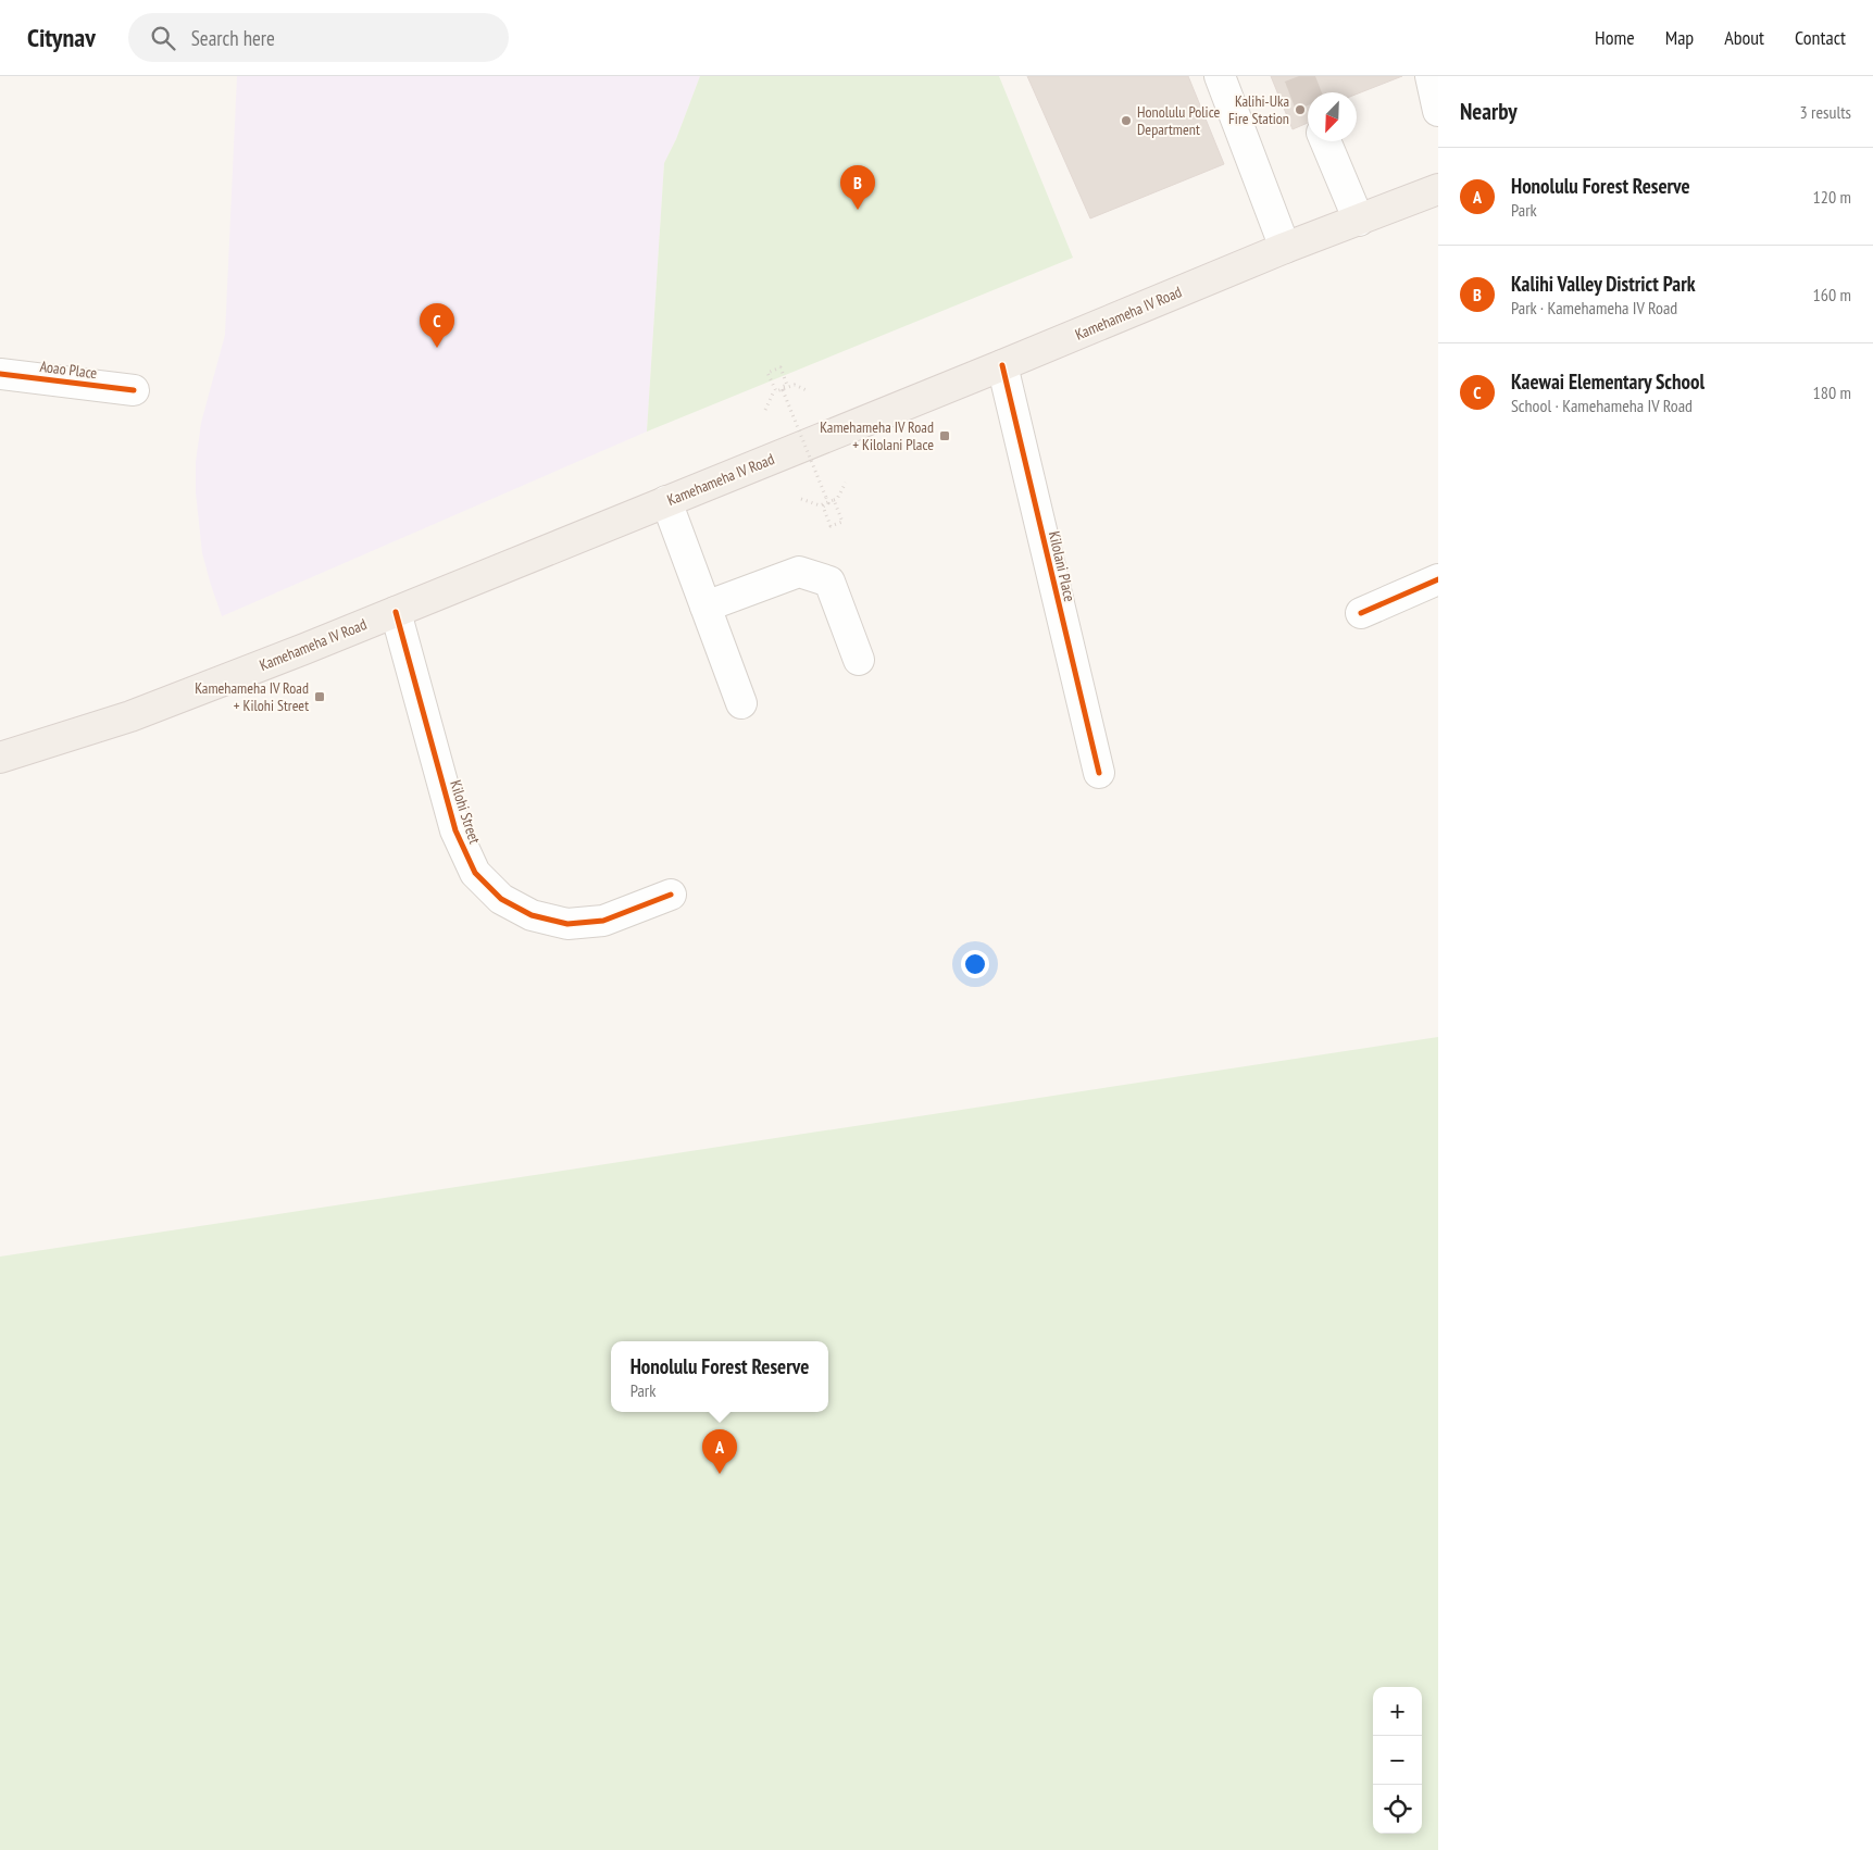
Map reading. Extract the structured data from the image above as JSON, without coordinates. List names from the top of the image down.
{
  "streets": {
    "main road": ["Kamehameha IV Road"],
    "street": ["Aoao Place", "Kilolani Place", "Kilohi Street"]
  },
  "crossings": [
    ["Kamehameha IV Road", "Kilolani Place"],
    ["Kamehameha IV Road", "Kilohi Street"]
  ],
  "places": {
    "other": ["Kalihi-Uka Fire Station", "Honolulu Police Department"],
    "transit": ["Kamehameha IV Road + Kilolani Place", "Kamehameha IV Road + Kilohi Street"]
  },
  "north": "bottom left",
  "page": {
    "header": "Citynav",
    "search": "Search here",
    "nav": [
      "Home",
      "Map",
      "About",
      "Contact"
    ],
    "heading": ["Nearby", "3 results"],
    "list": [
      {
        "mark": "A",
        "name": "Honolulu Forest Reserve",
        "note": "Park",
        "value": "120 m"
      },
      {
        "mark": "B",
        "name": "Kalihi Valley District Park",
        "note": "Park · Kamehameha IV Road",
        "value": "160 m"
      },
      {
        "mark": "C",
        "name": "Kaewai Elementary School",
        "note": "School · Kamehameha IV Road",
        "value": "180 m"
      }
    ],
    "pins": ["B", "C", "A"],
    "popup": ["Honolulu Forest Reserve", "Park"],
    "map_buttons": ["+", "−"]
  }
}
